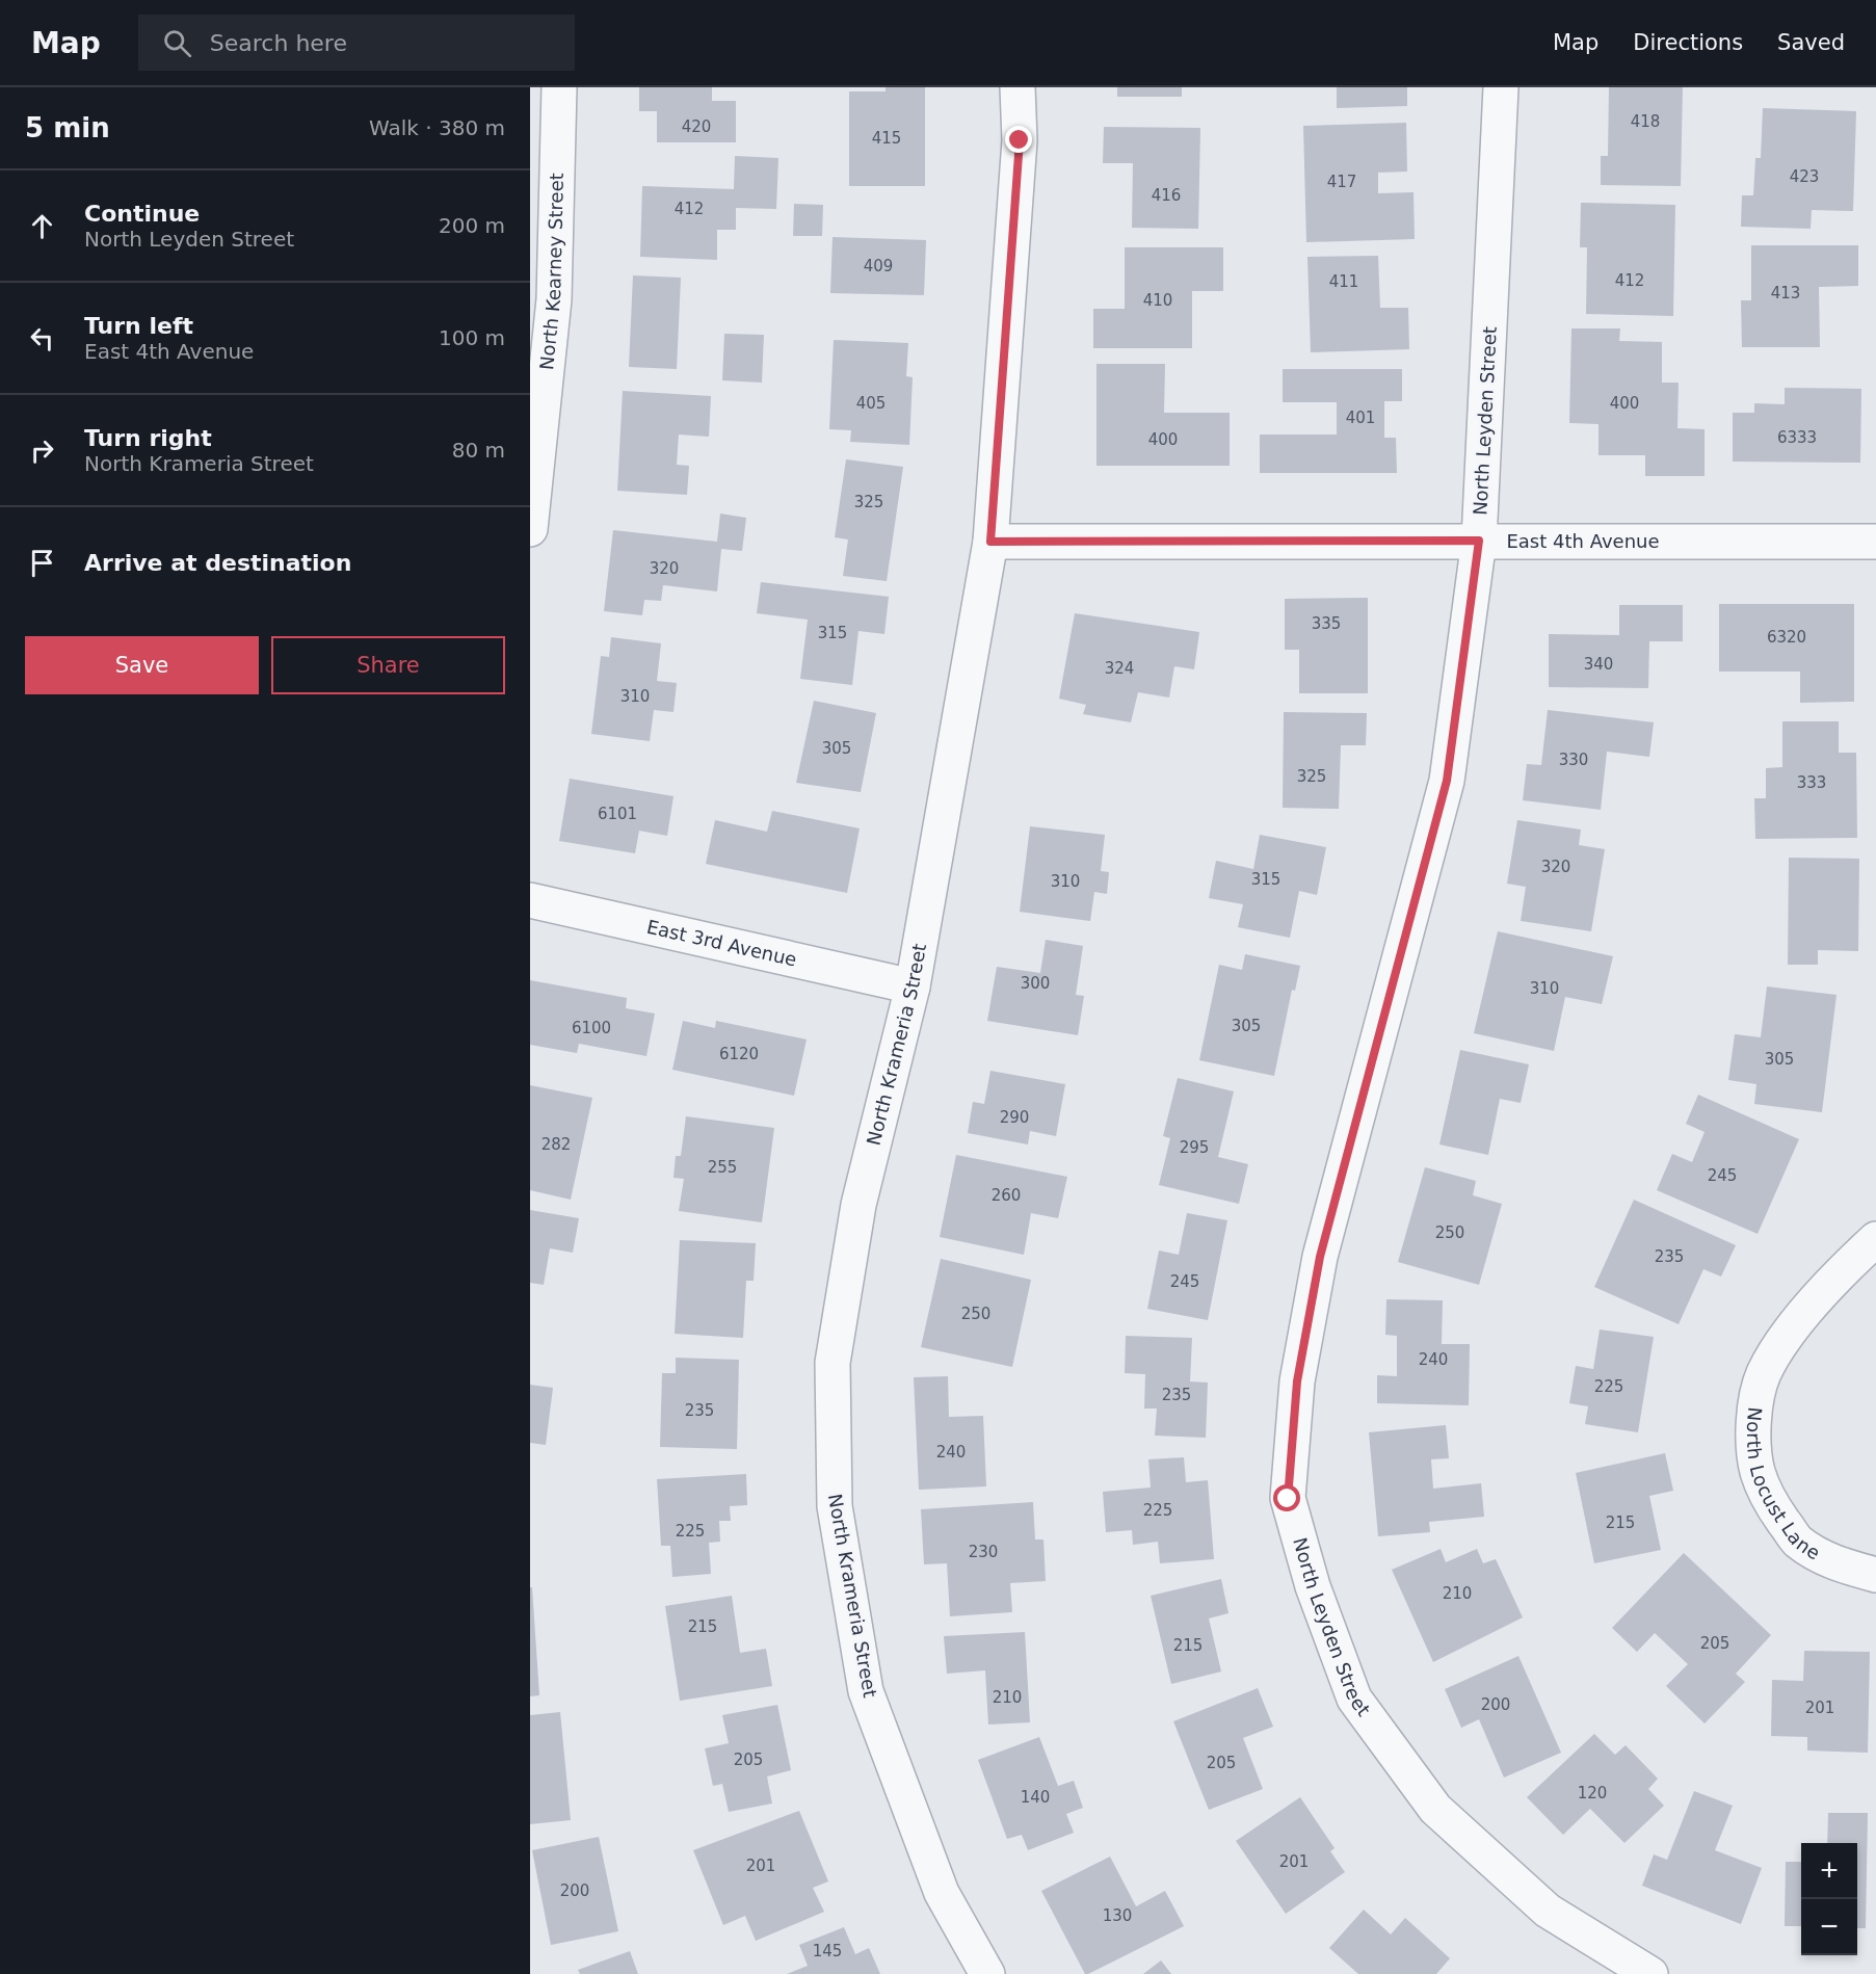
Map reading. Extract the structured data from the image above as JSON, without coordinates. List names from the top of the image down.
{
  "streets": {
    "street": [
      "North Kearney Street",
      "North Leyden Street",
      "East 4th Avenue",
      "East 3rd Avenue",
      "North Krameria Street",
      "North Locust Lane"
    ]
  },
  "crossings": [
    ["North Leyden Street", "East 4th Avenue"],
    ["East 4th Avenue", "North Krameria Street"],
    ["East 3rd Avenue", "North Krameria Street"]
  ],
  "house_numbers": [
    "418",
    "420",
    "415",
    "423",
    "417",
    "416",
    "412",
    "409",
    "412",
    "411",
    "413",
    "410",
    "405",
    "400",
    "401",
    "6333",
    "400",
    "325",
    "320",
    "335",
    "315",
    "6320",
    "340",
    "324",
    "310",
    "305",
    "330",
    "325",
    "333",
    "6101",
    "320",
    "315",
    "310",
    "300",
    "310",
    "305",
    "6100",
    "6120",
    "305",
    "290",
    "282",
    "295",
    "255",
    "245",
    "260",
    "250",
    "235",
    "245",
    "250",
    "240",
    "225",
    "235",
    "235",
    "240",
    "225",
    "215",
    "225",
    "230",
    "210",
    "215",
    "205",
    "215",
    "210",
    "200",
    "201",
    "205",
    "205",
    "120",
    "140",
    "201",
    "201",
    "200",
    "130",
    "145"
  ],
  "page": {
    "header": "Map",
    "search": "Search here",
    "nav": ["Map", "Directions", "Saved"],
    "heading": ["5 min", "Walk · 380 m"],
    "list": [
      ["Continue", "North Leyden Street", "200 m"],
      ["Turn left", "East 4th Avenue", "100 m"],
      ["Turn right", "North Krameria Street", "80 m"],
      "Arrive at destination"
    ],
    "buttons": ["Save", "Share"],
    "map_buttons": ["+", "−"]
  }
}
